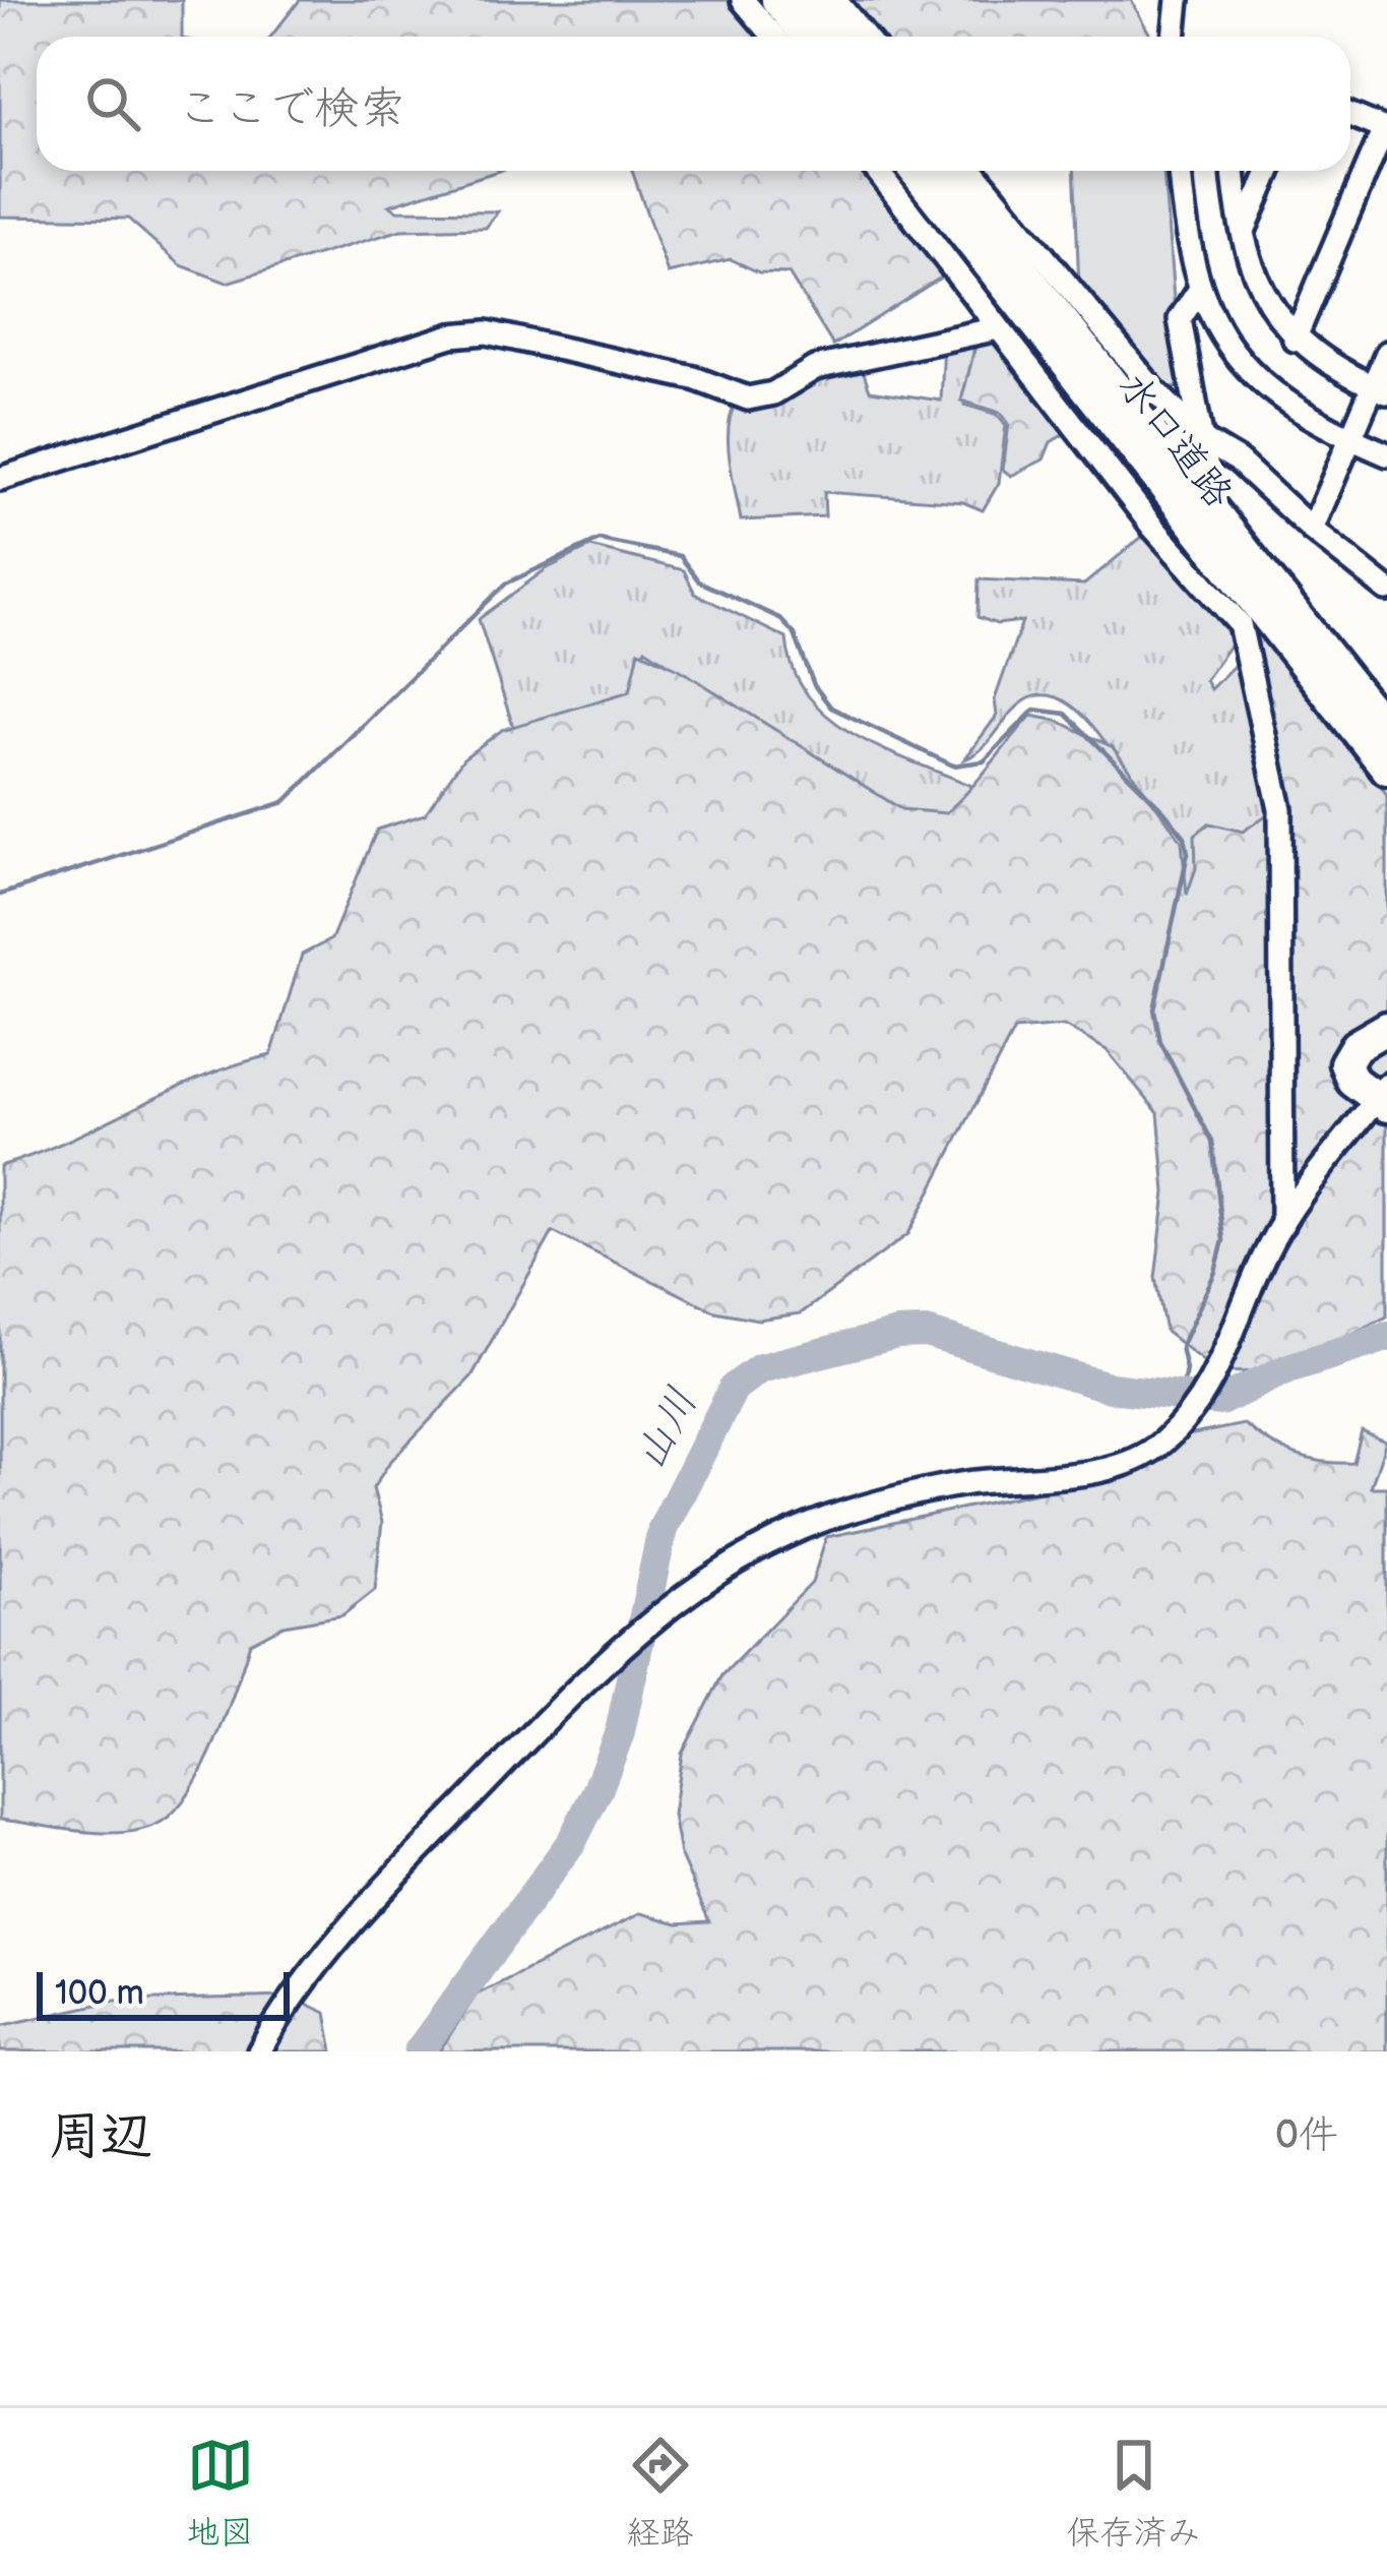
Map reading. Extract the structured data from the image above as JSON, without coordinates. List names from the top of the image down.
{
  "streets": {
    "highway": ["水口道路"]
  },
  "water": ["山川"],
  "scale_bar": "100 m",
  "page": {
    "search": "ここで検索",
    "scale": "100 m",
    "heading": ["周辺", "0件"],
    "nav": ["地図", "経路", "保存済み"]
  }
}
